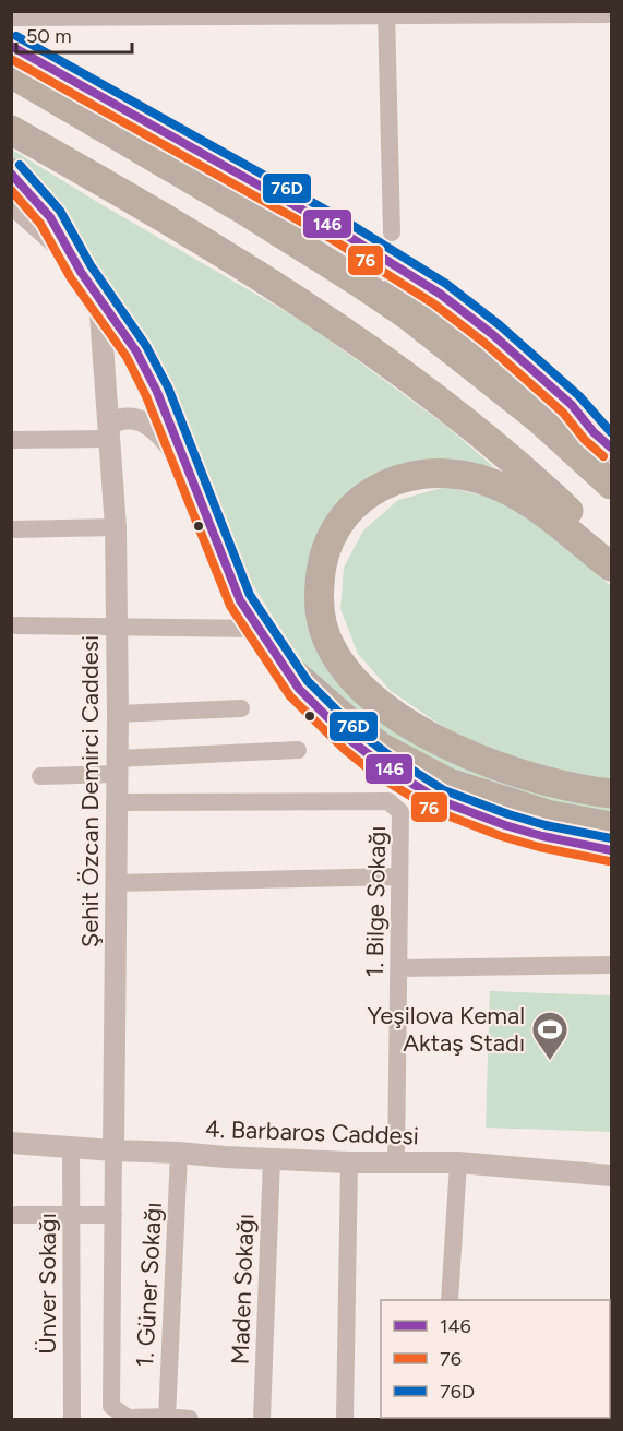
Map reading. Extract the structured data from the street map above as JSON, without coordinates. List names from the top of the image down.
{
  "streets": {
    "street": [
      "Şehit Özcan Demirci Caddesi",
      "1. Bilge Sokağı",
      "4. Barbaros Caddesi",
      "Ünver Sokağı",
      "1. Güner Sokağı",
      "Maden Sokağı"
    ]
  },
  "crossings": [
    ["Şehit Özcan Demirci Caddesi", "1. Bilge Sokağı"],
    ["Şehit Özcan Demirci Caddesi", "4. Barbaros Caddesi"],
    ["1. Bilge Sokağı", "4. Barbaros Caddesi"],
    ["4. Barbaros Caddesi", "Ünver Sokağı"],
    ["4. Barbaros Caddesi", "1. Güner Sokağı"],
    ["4. Barbaros Caddesi", "Maden Sokağı"]
  ],
  "places": {
    "sports": ["Yeşilova Kemal Aktaş Stadı"]
  },
  "lines": ["transit line 76D", "transit line 146", "transit line 76"],
  "legend": ["146", "76", "76D"],
  "scale_bar": "50 m"
}
